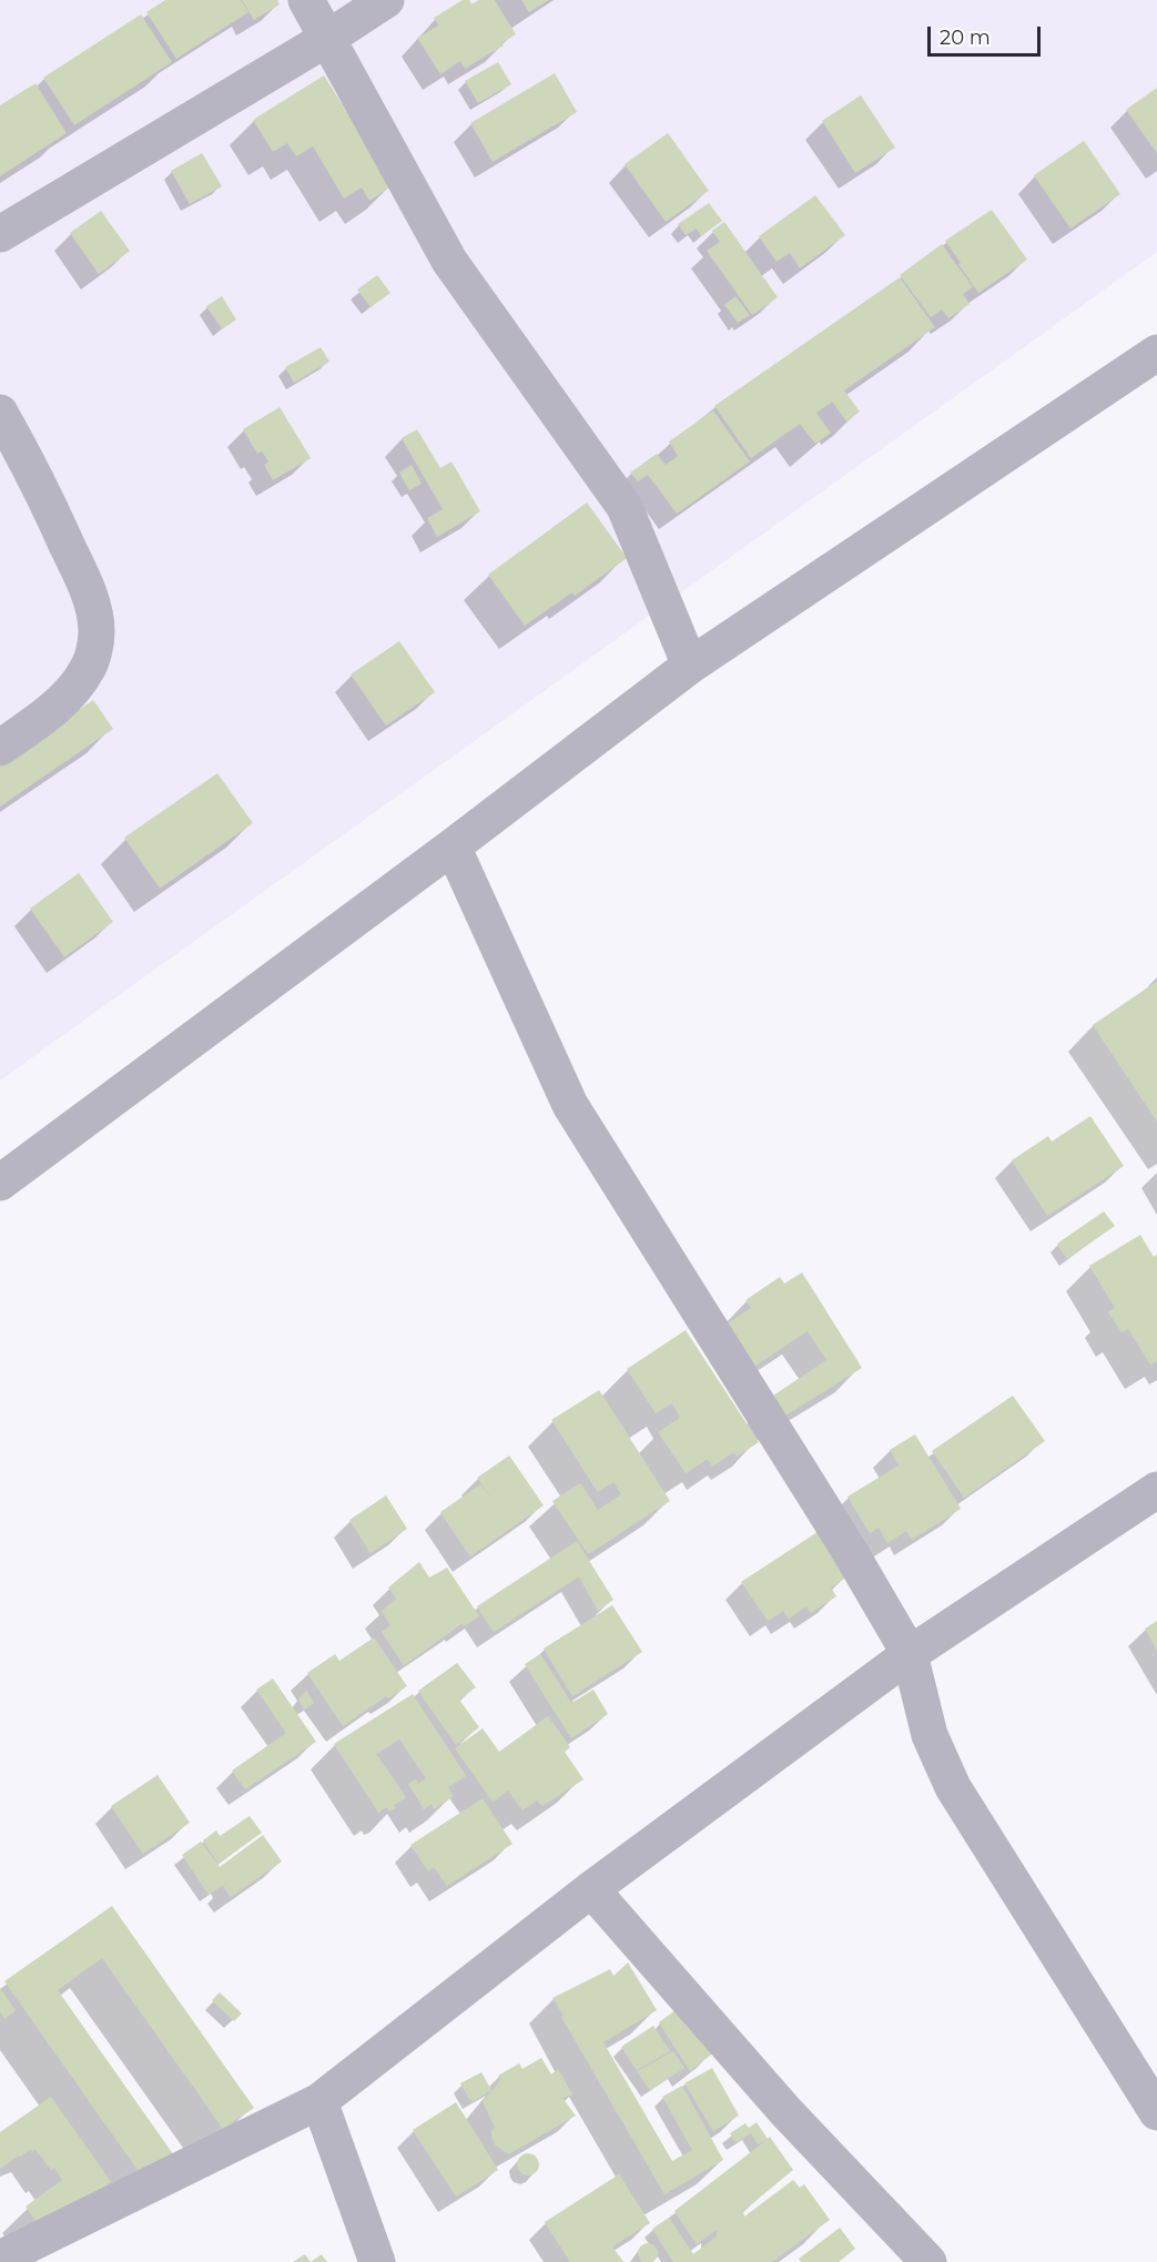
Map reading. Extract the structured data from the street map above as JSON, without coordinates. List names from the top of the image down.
{
  "scale_bar": "20 m"
}
